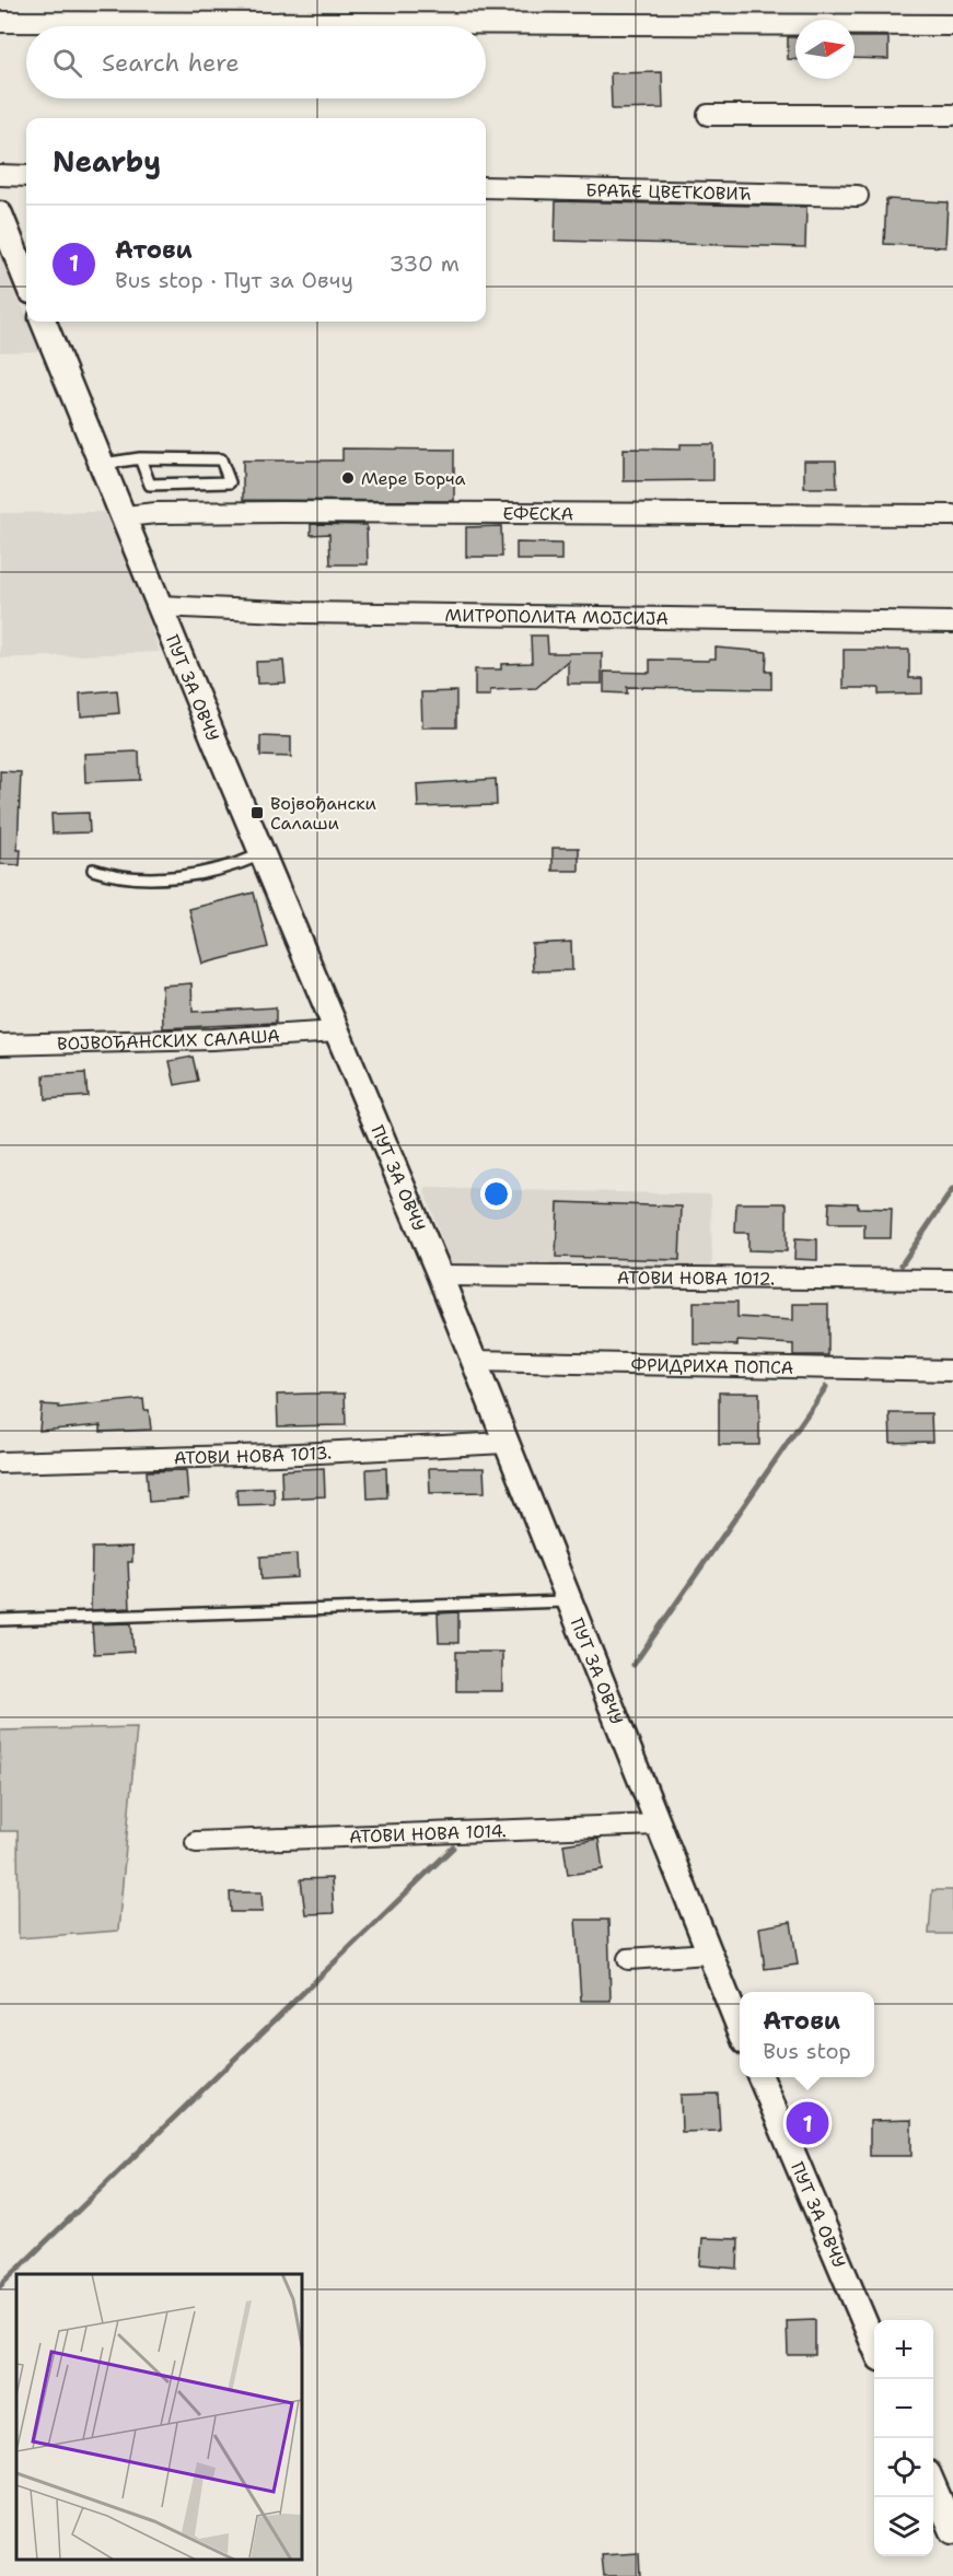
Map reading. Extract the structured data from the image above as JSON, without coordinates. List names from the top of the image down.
{
  "streets": {
    "street": [
      "БРАЋЕ ЦВЕТКОВИЋ",
      "ЕФЕСКА",
      "МИТРОПОЛИТА МОЈСИЈА",
      "ПУТ ЗА ОВЧУ",
      "ВОЈВОЂАНСКИХ САЛАША",
      "АТОВИ НОВА 1012.",
      "ФРИДРИХА ПОПСА",
      "АТОВИ НОВА 1013.",
      "АТОВИ НОВА 1014."
    ]
  },
  "crossings": [
    ["ЕФЕСКА", "ПУТ ЗА ОВЧУ"],
    ["МИТРОПОЛИТА МОЈСИЈА", "ПУТ ЗА ОВЧУ"],
    ["ПУТ ЗА ОВЧУ", "ВОЈВОЂАНСКИХ САЛАША"],
    ["ПУТ ЗА ОВЧУ", "АТОВИ НОВА 1012."],
    ["ПУТ ЗА ОВЧУ", "ФРИДРИХА ПОПСА"],
    ["ПУТ ЗА ОВЧУ", "АТОВИ НОВА 1013."],
    ["ПУТ ЗА ОВЧУ", "АТОВИ НОВА 1014."]
  ],
  "places": {
    "other": ["Мере Борча"],
    "transit": ["Војвођански Салаши"]
  },
  "north": "right",
  "page": {
    "search": "Search here",
    "heading": "Nearby",
    "list": [
      {
        "mark": "1",
        "name": "Атови",
        "note": "Bus stop · Пут за Овчу",
        "value": "330 m"
      }
    ],
    "popup": ["Атови", "Bus stop"],
    "pins": "1",
    "map_buttons": ["+", "−"]
  }
}
